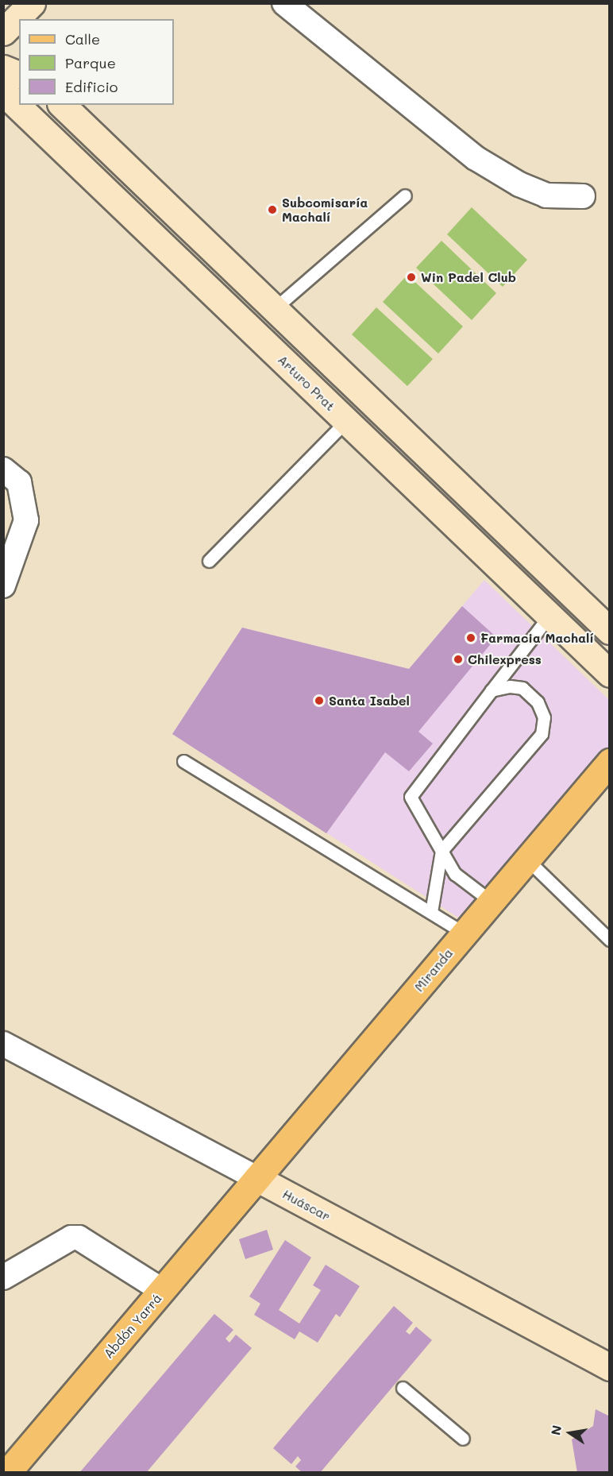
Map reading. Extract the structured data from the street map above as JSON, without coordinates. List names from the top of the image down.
{
  "streets": {
    "main road": [
      "Arturo Prat",
      "Miranda",
      "Huáscar",
      "Abdón Yarrá"
    ]
  },
  "crossings": [
    ["Miranda", "Huáscar"],
    ["Miranda", "Abdón Yarrá"],
    ["Huáscar", "Abdón Yarrá"]
  ],
  "places": [
    "Subcomisaría Machalí",
    "Win Padel Club",
    "Farmacia Machalí",
    "Chilexpress",
    "Santa Isabel"
  ],
  "legend": ["Calle", "Parque", "Edificio"],
  "north": "left"
}
